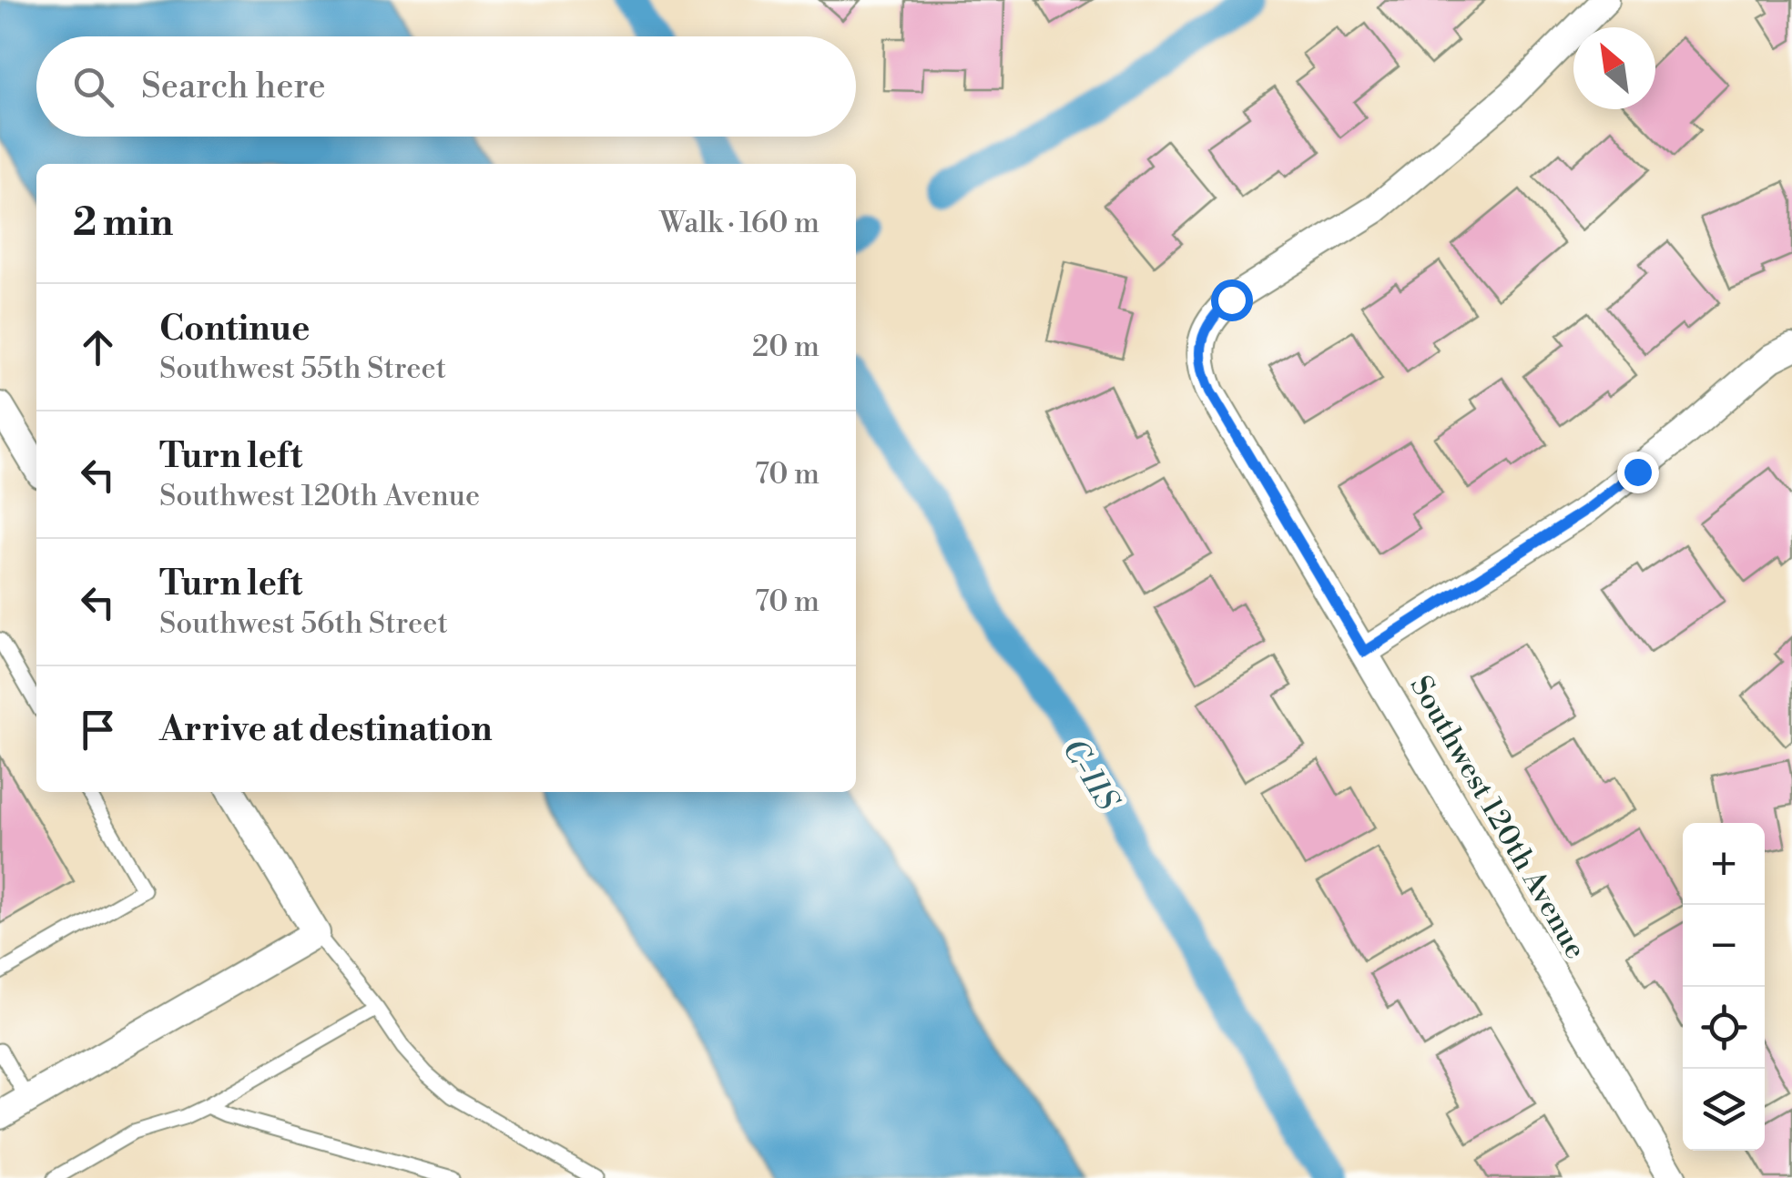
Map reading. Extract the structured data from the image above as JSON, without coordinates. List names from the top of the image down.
{
  "streets": {
    "street": ["Southwest 120th Avenue"]
  },
  "water": ["C-11S"],
  "north": "top left",
  "page": {
    "search": "Search here",
    "heading": ["2 min", "Walk · 160 m"],
    "list": [
      ["Continue", "Southwest 55th Street", "20 m"],
      ["Turn left", "Southwest 120th Avenue", "70 m"],
      ["Turn left", "Southwest 56th Street", "70 m"],
      "Arrive at destination"
    ],
    "map_buttons": ["+", "−"]
  }
}
